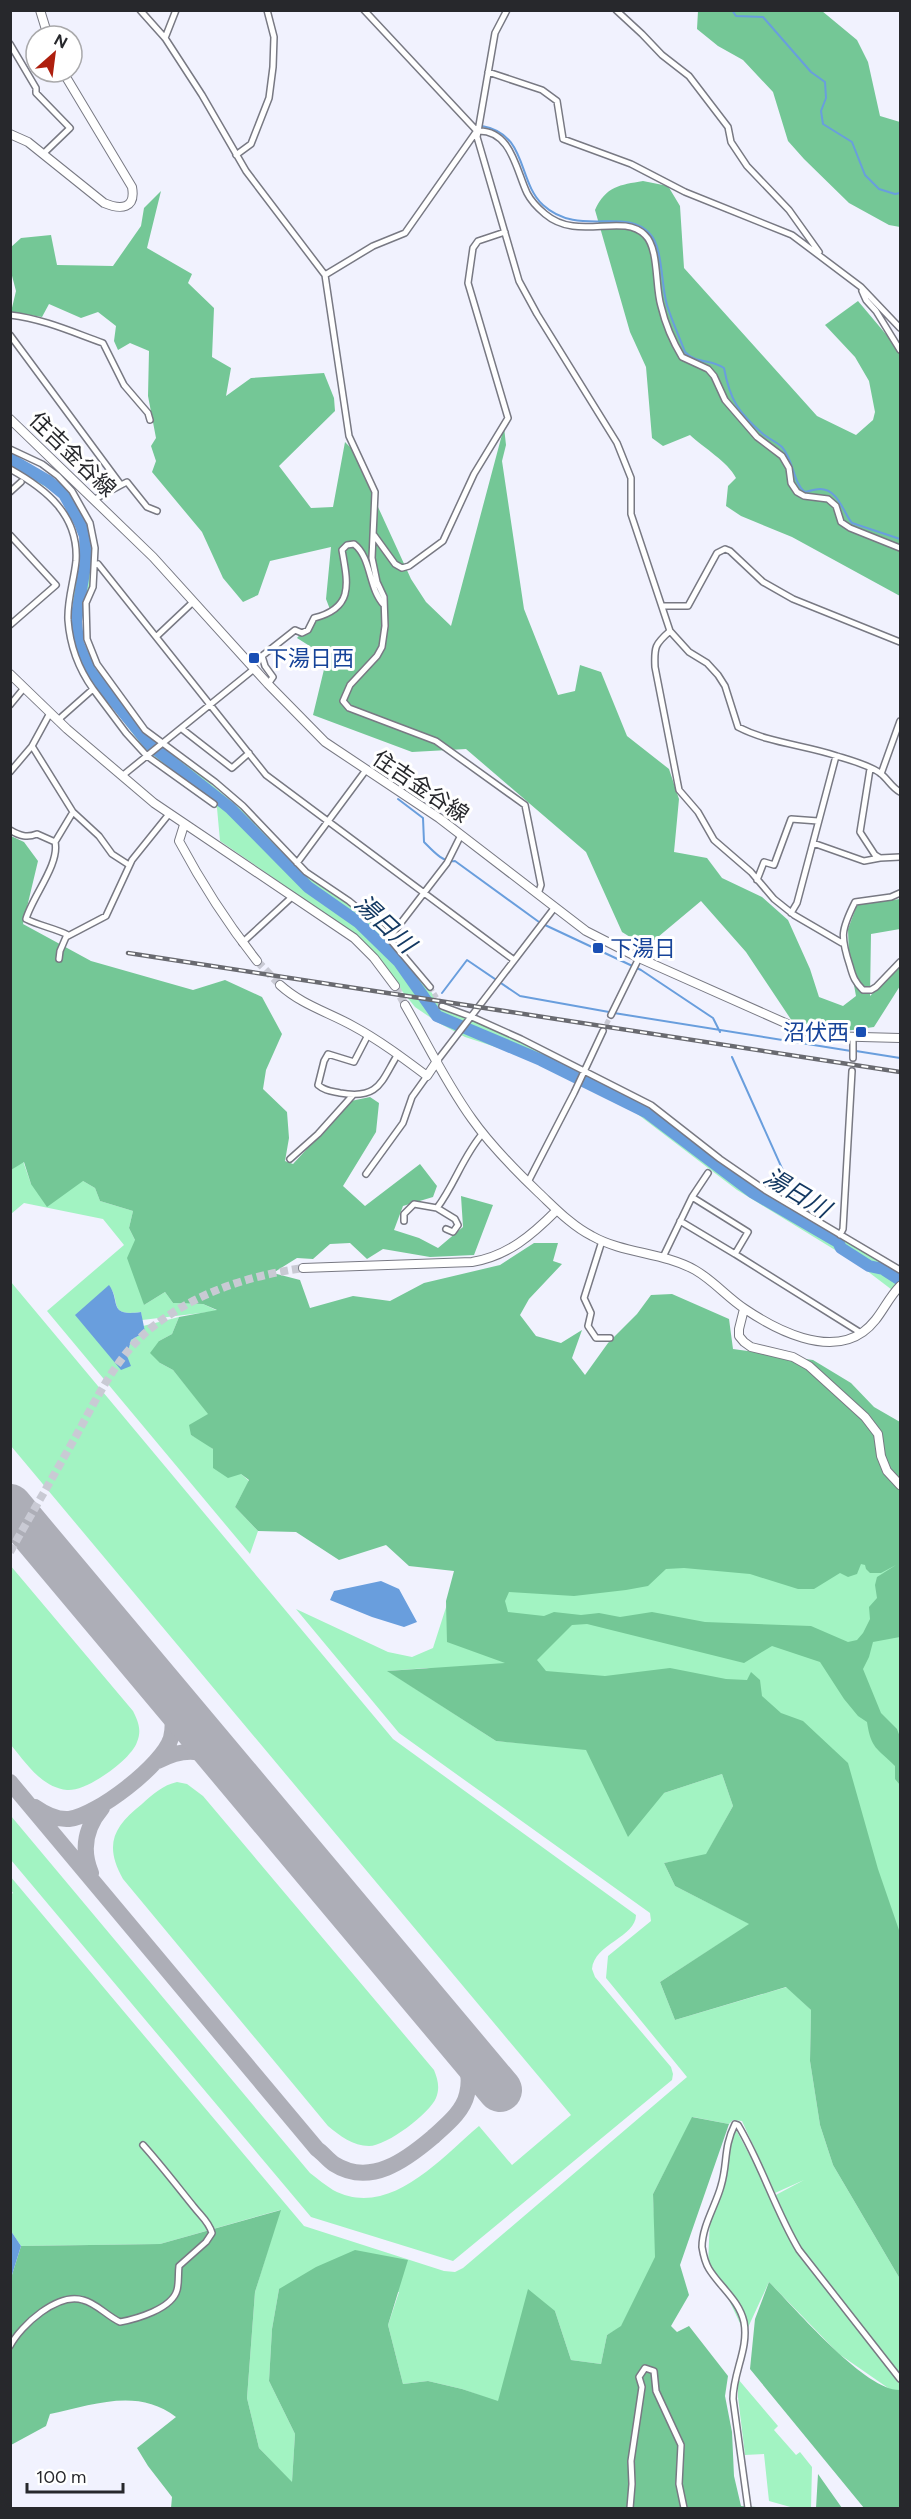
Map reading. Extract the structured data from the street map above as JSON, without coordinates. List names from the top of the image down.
{
  "streets": {
    "main road": ["住吉金谷線"]
  },
  "water": ["湯日川"],
  "places": {
    "transit": ["下湯日西", "下湯日", "沼伏西"]
  },
  "scale_bar": "100 m",
  "north": "top right"
}
